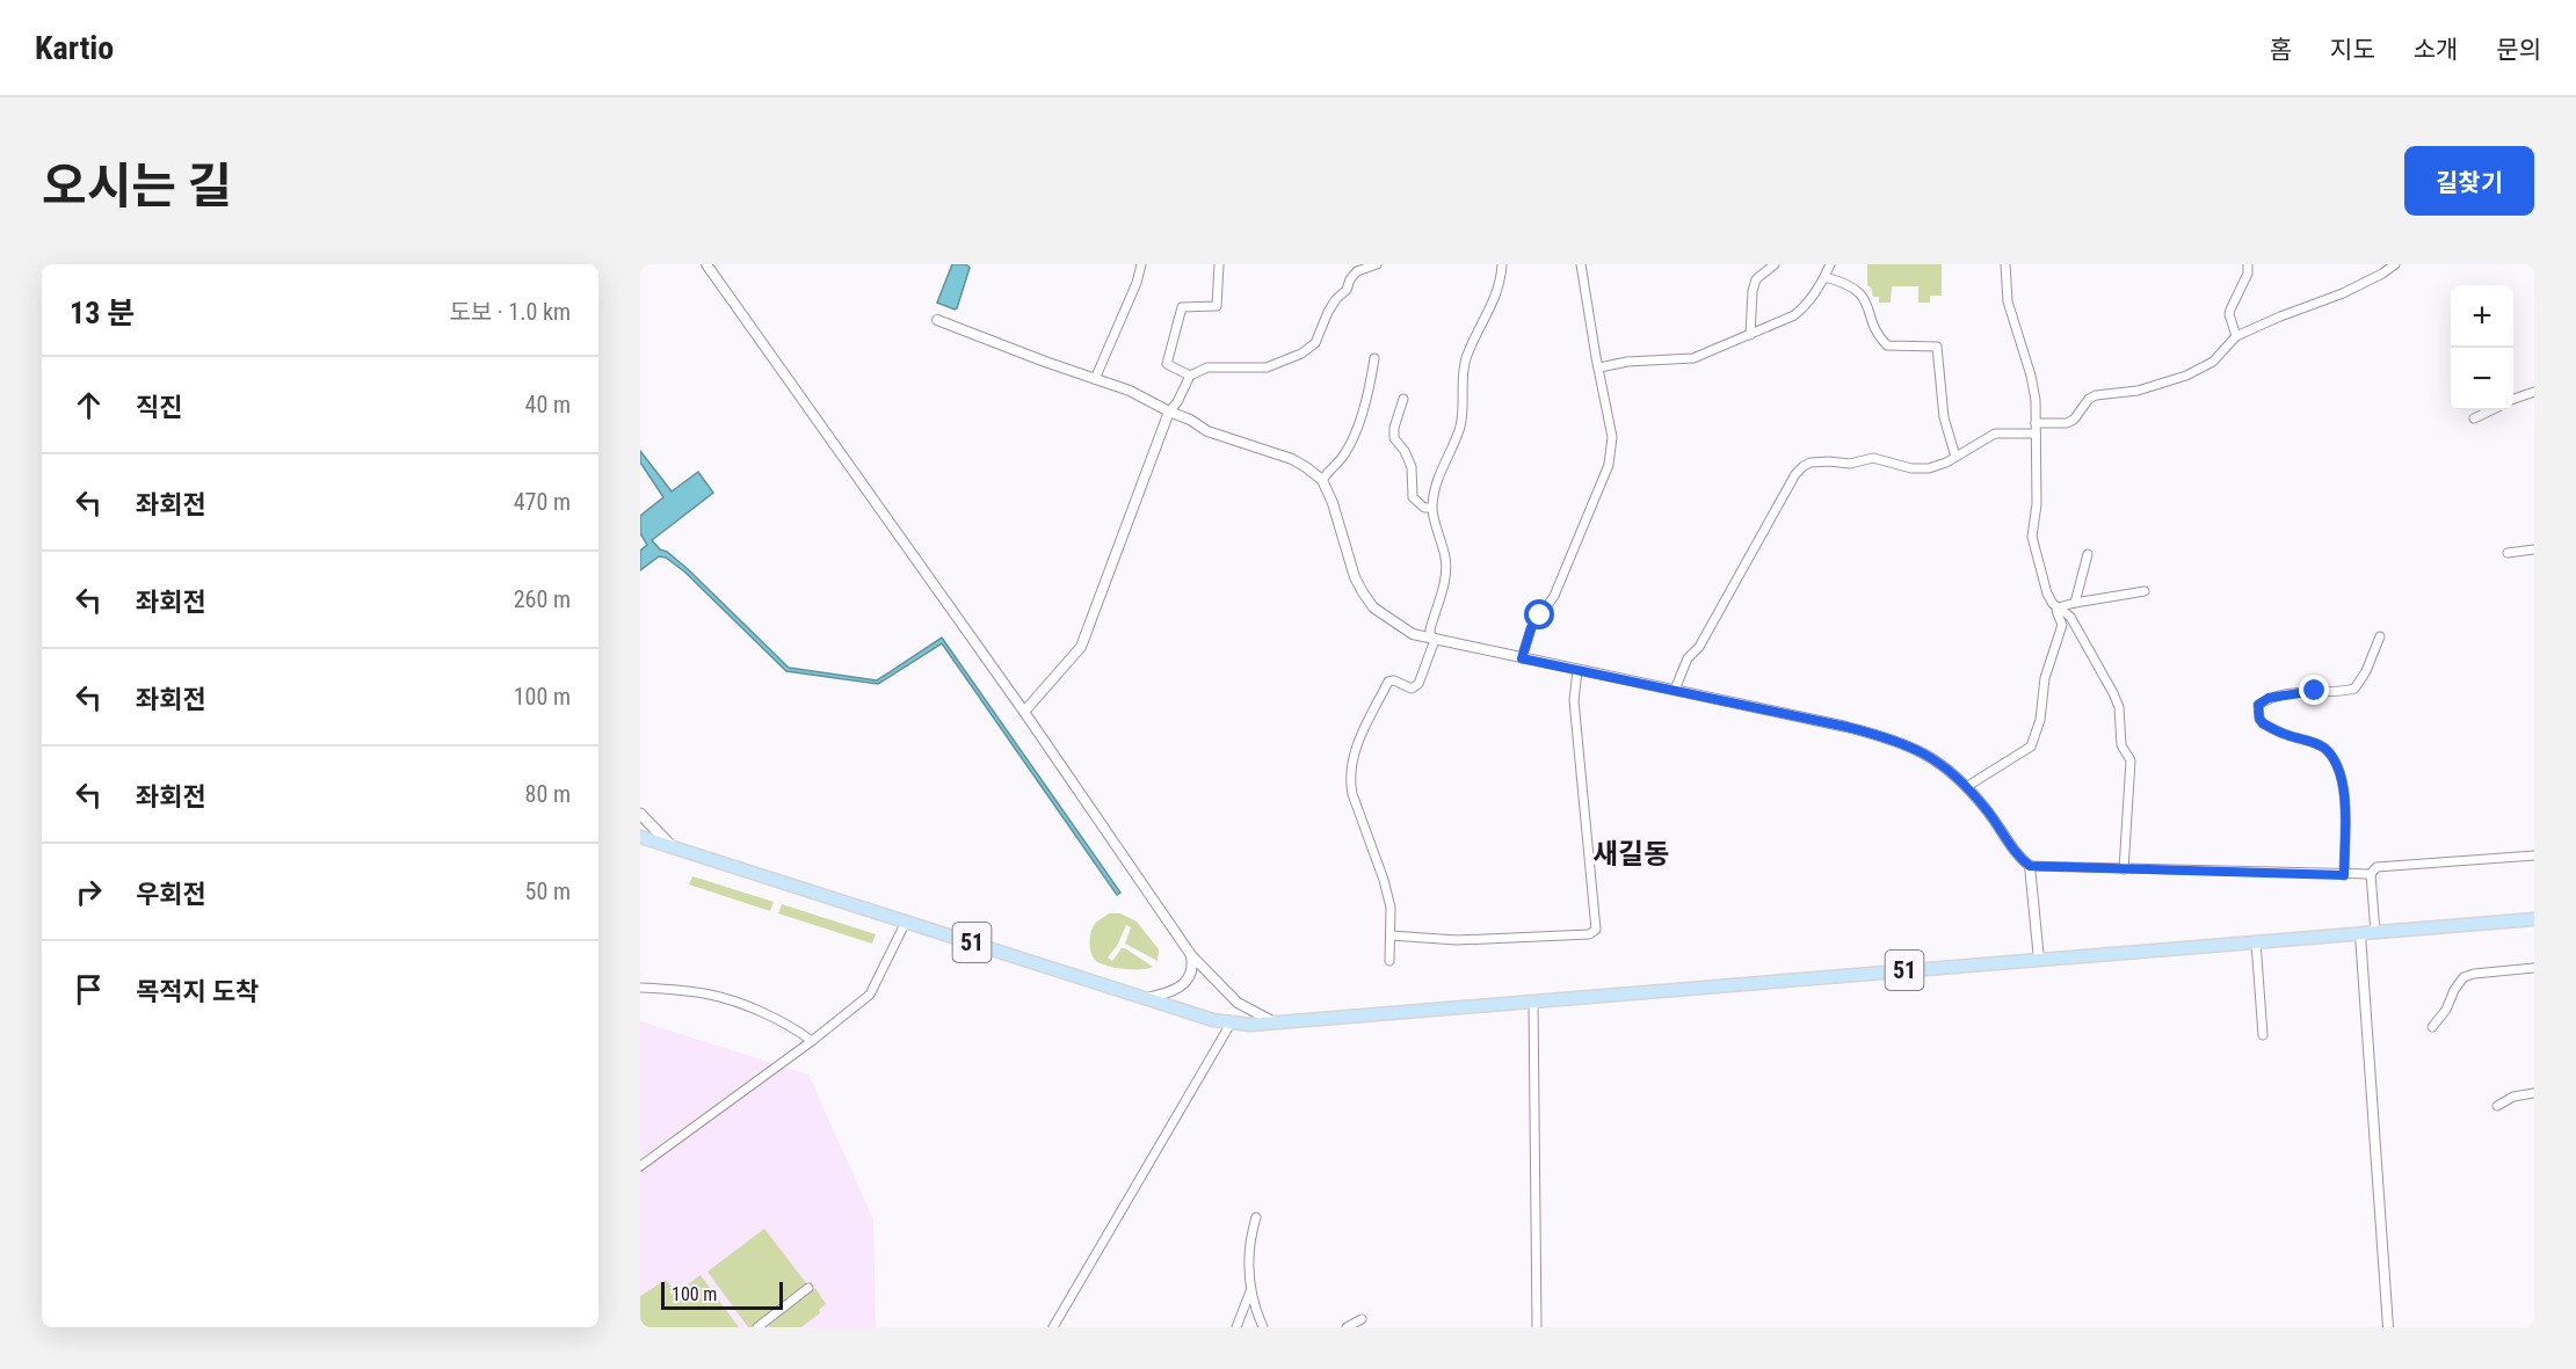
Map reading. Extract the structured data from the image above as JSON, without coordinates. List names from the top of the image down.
{
  "streets": {
    "main road": ["51"]
  },
  "districts": ["새길동"],
  "scale_bar": "100 m",
  "page": {
    "header": "Kartio",
    "nav": [
      "홈",
      "지도",
      "소개",
      "문의"
    ],
    "title": "오시는 길",
    "buttons": "길찾기",
    "heading": ["13 분", "도보 · 1.0 km"],
    "map_buttons": ["+", "−"],
    "list": [
      ["직진", "40 m"],
      ["좌회전", "470 m"],
      ["좌회전", "260 m"],
      ["좌회전", "100 m"],
      ["좌회전", "80 m"],
      ["우회전", "50 m"],
      "목적지 도착"
    ],
    "scale": "100 m"
  }
}
